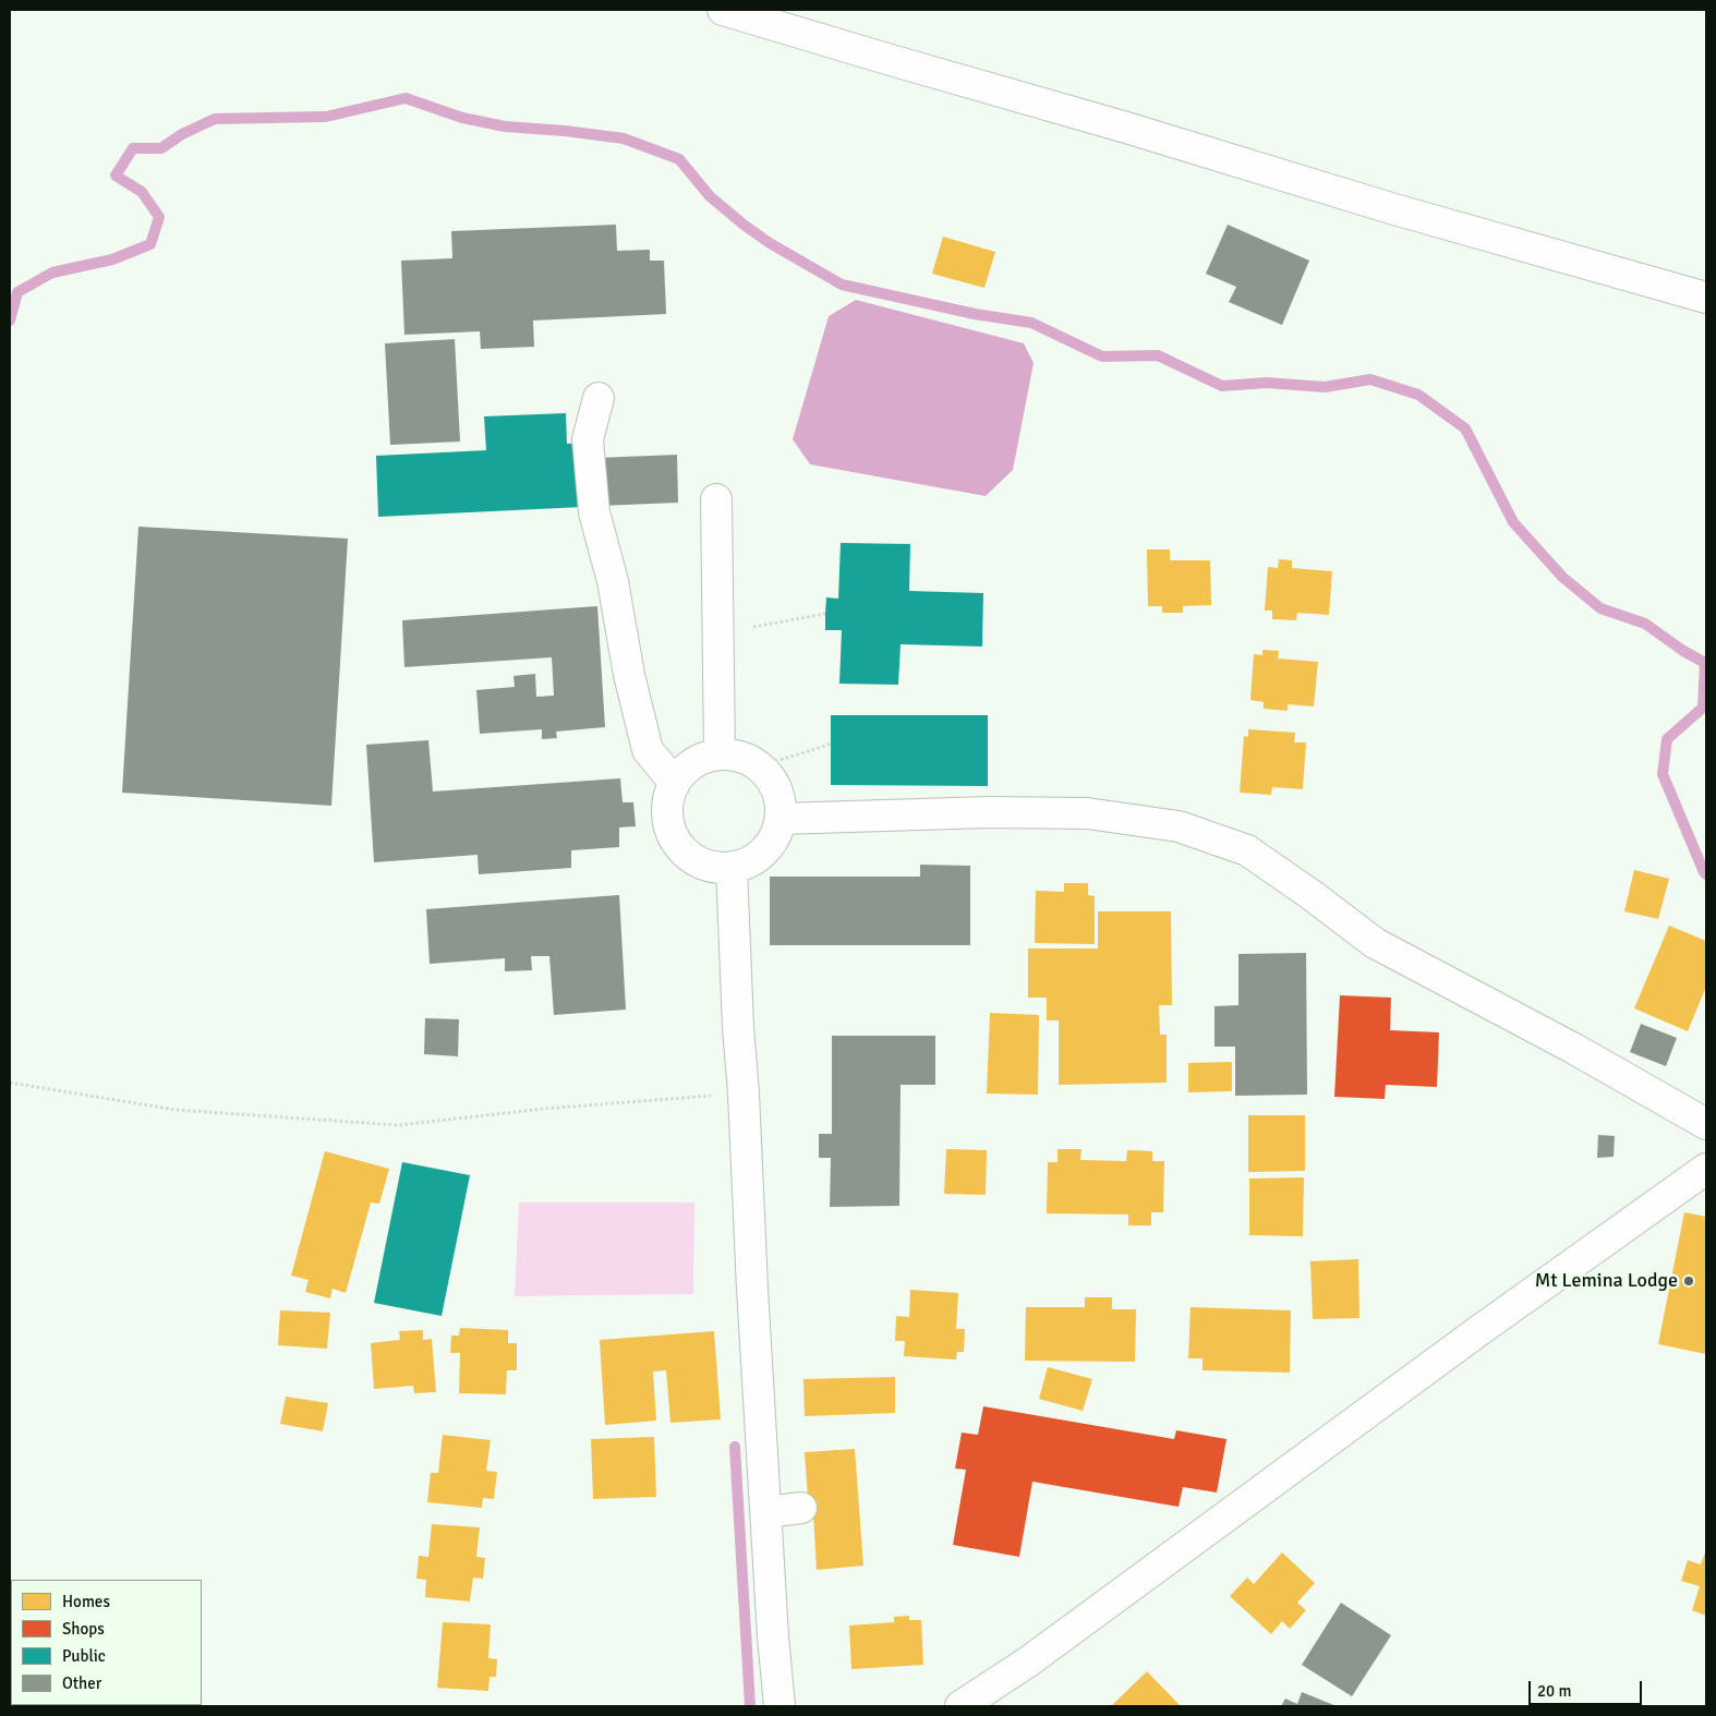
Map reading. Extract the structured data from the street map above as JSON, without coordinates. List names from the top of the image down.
{
  "places": ["Mt Lemina Lodge"],
  "legend": [
    "Homes",
    "Shops",
    "Public",
    "Other"
  ],
  "scale_bar": "20 m"
}
